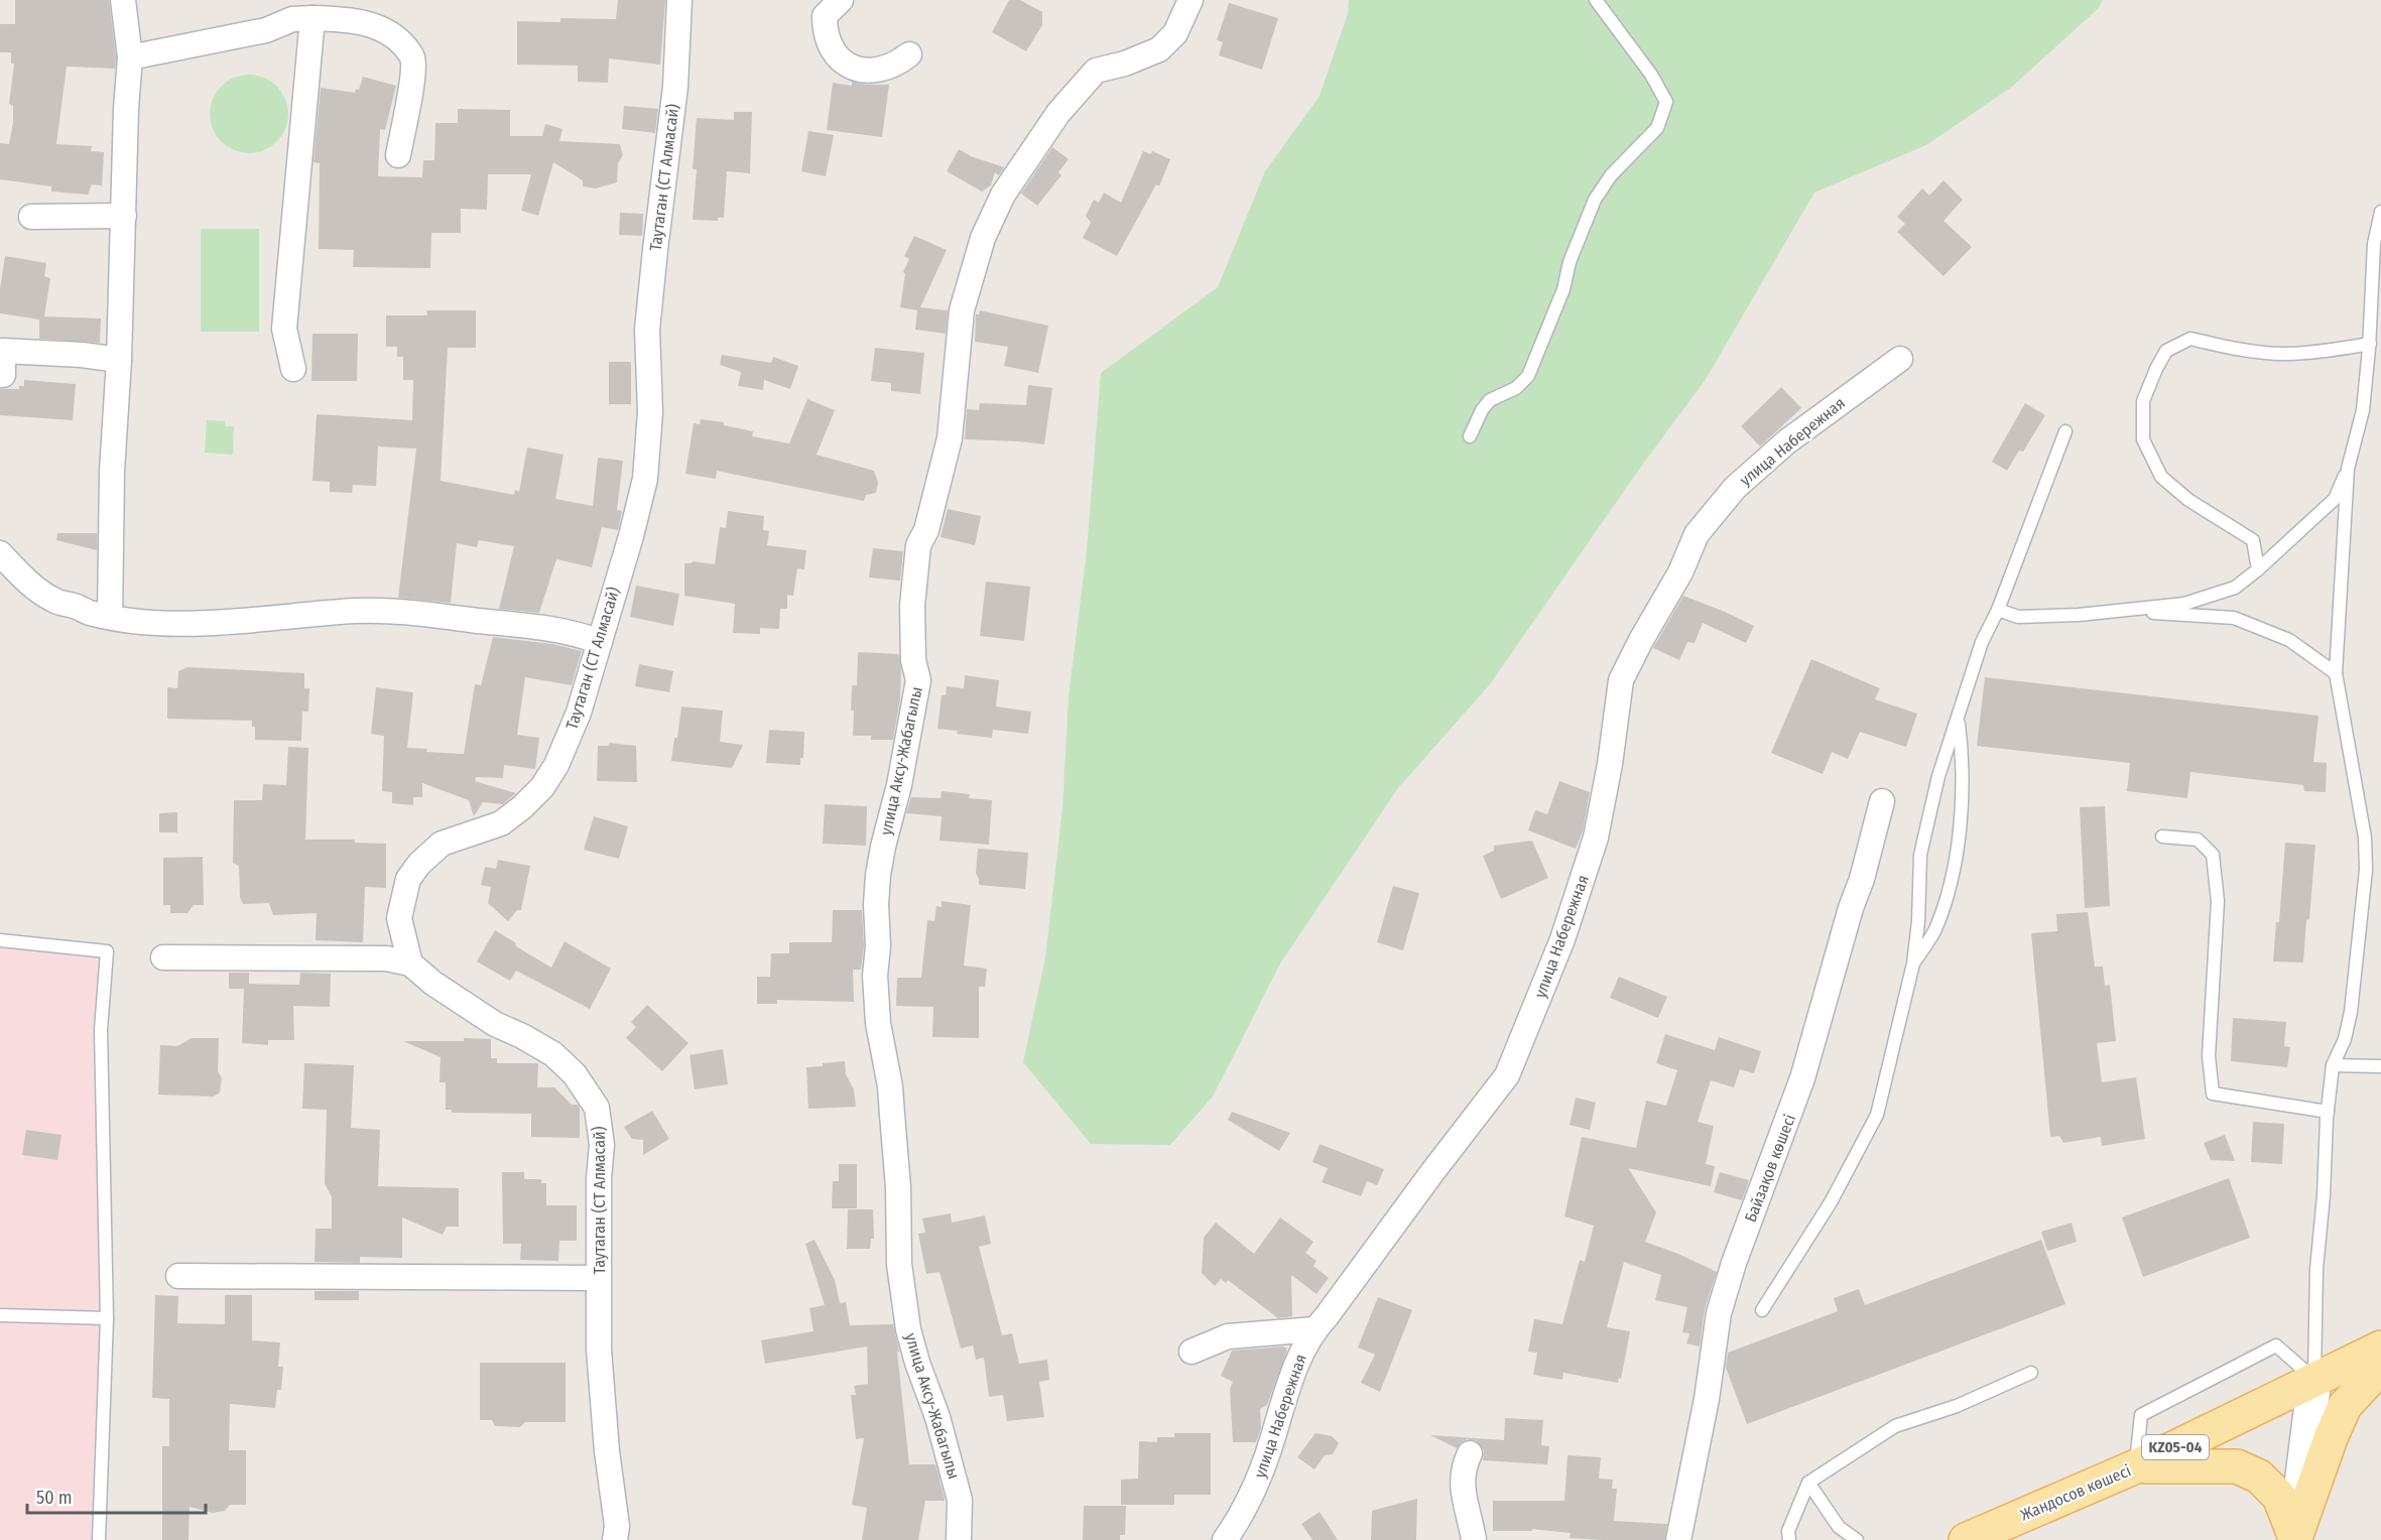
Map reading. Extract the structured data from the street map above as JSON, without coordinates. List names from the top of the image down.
{
  "streets": {
    "main road": ["KZ05-04", "Жандосов көшесі"],
    "street": [
      "Таутаган (СТ Алмасай)",
      "улица Набережная",
      "улица Аксу-Жабагылы",
      "Байзақов көшесі"
    ]
  },
  "scale_bar": "50 m"
}
